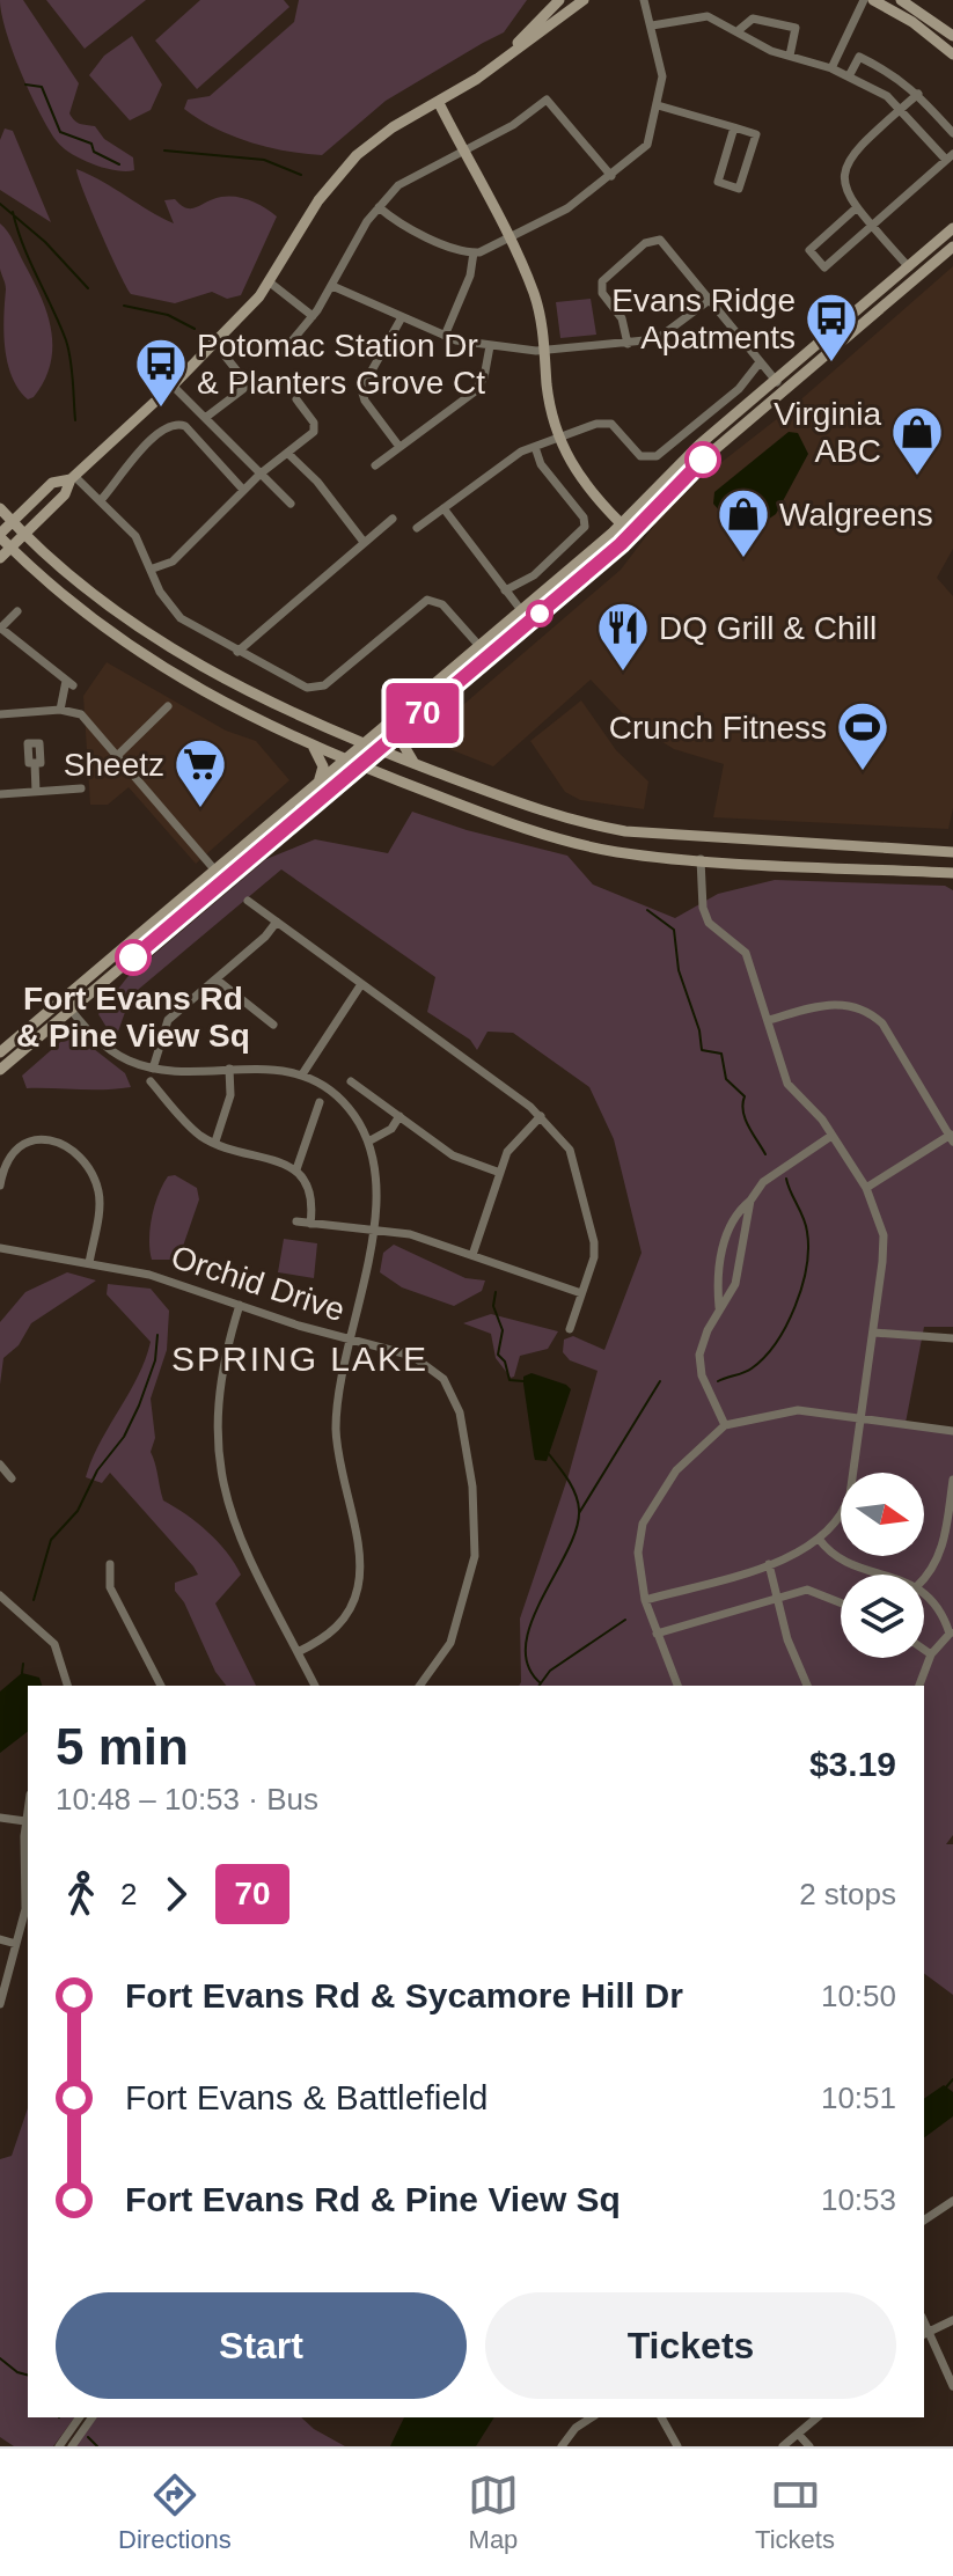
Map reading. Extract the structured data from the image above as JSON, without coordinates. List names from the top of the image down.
{
  "streets": {
    "street": ["Orchid Drive"]
  },
  "districts": ["SPRING LAKE"],
  "places": {
    "bus stop": ["Evans Ridge Apatments", "Potomac Station Dr & Planters Grove Ct"],
    "shop": ["Virginia ABC", "Walgreens"],
    "restaurant": ["DQ Grill & Chill"],
    "sports": ["Crunch Fitness"],
    "supermarket": ["Sheetz"],
    "other": ["Fort Evans Rd & Pine View Sq"]
  },
  "lines": ["bus line 70"],
  "north": "right",
  "page": {
    "on_map": "70",
    "heading": ["5 min", "10:48 – 10:53 · Bus", "$3.19"],
    "legs": ["2", "70", "2 stops"],
    "list": [
      {
        "name": "Fort Evans Rd & Sycamore Hill Dr",
        "value": "10:50"
      },
      {
        "name": "Fort Evans & Battlefield",
        "value": "10:51"
      },
      {
        "name": "Fort Evans Rd & Pine View Sq",
        "value": "10:53"
      }
    ],
    "buttons": ["Start", "Tickets"],
    "tabs": ["Directions", "Map", "Tickets"]
  }
}
